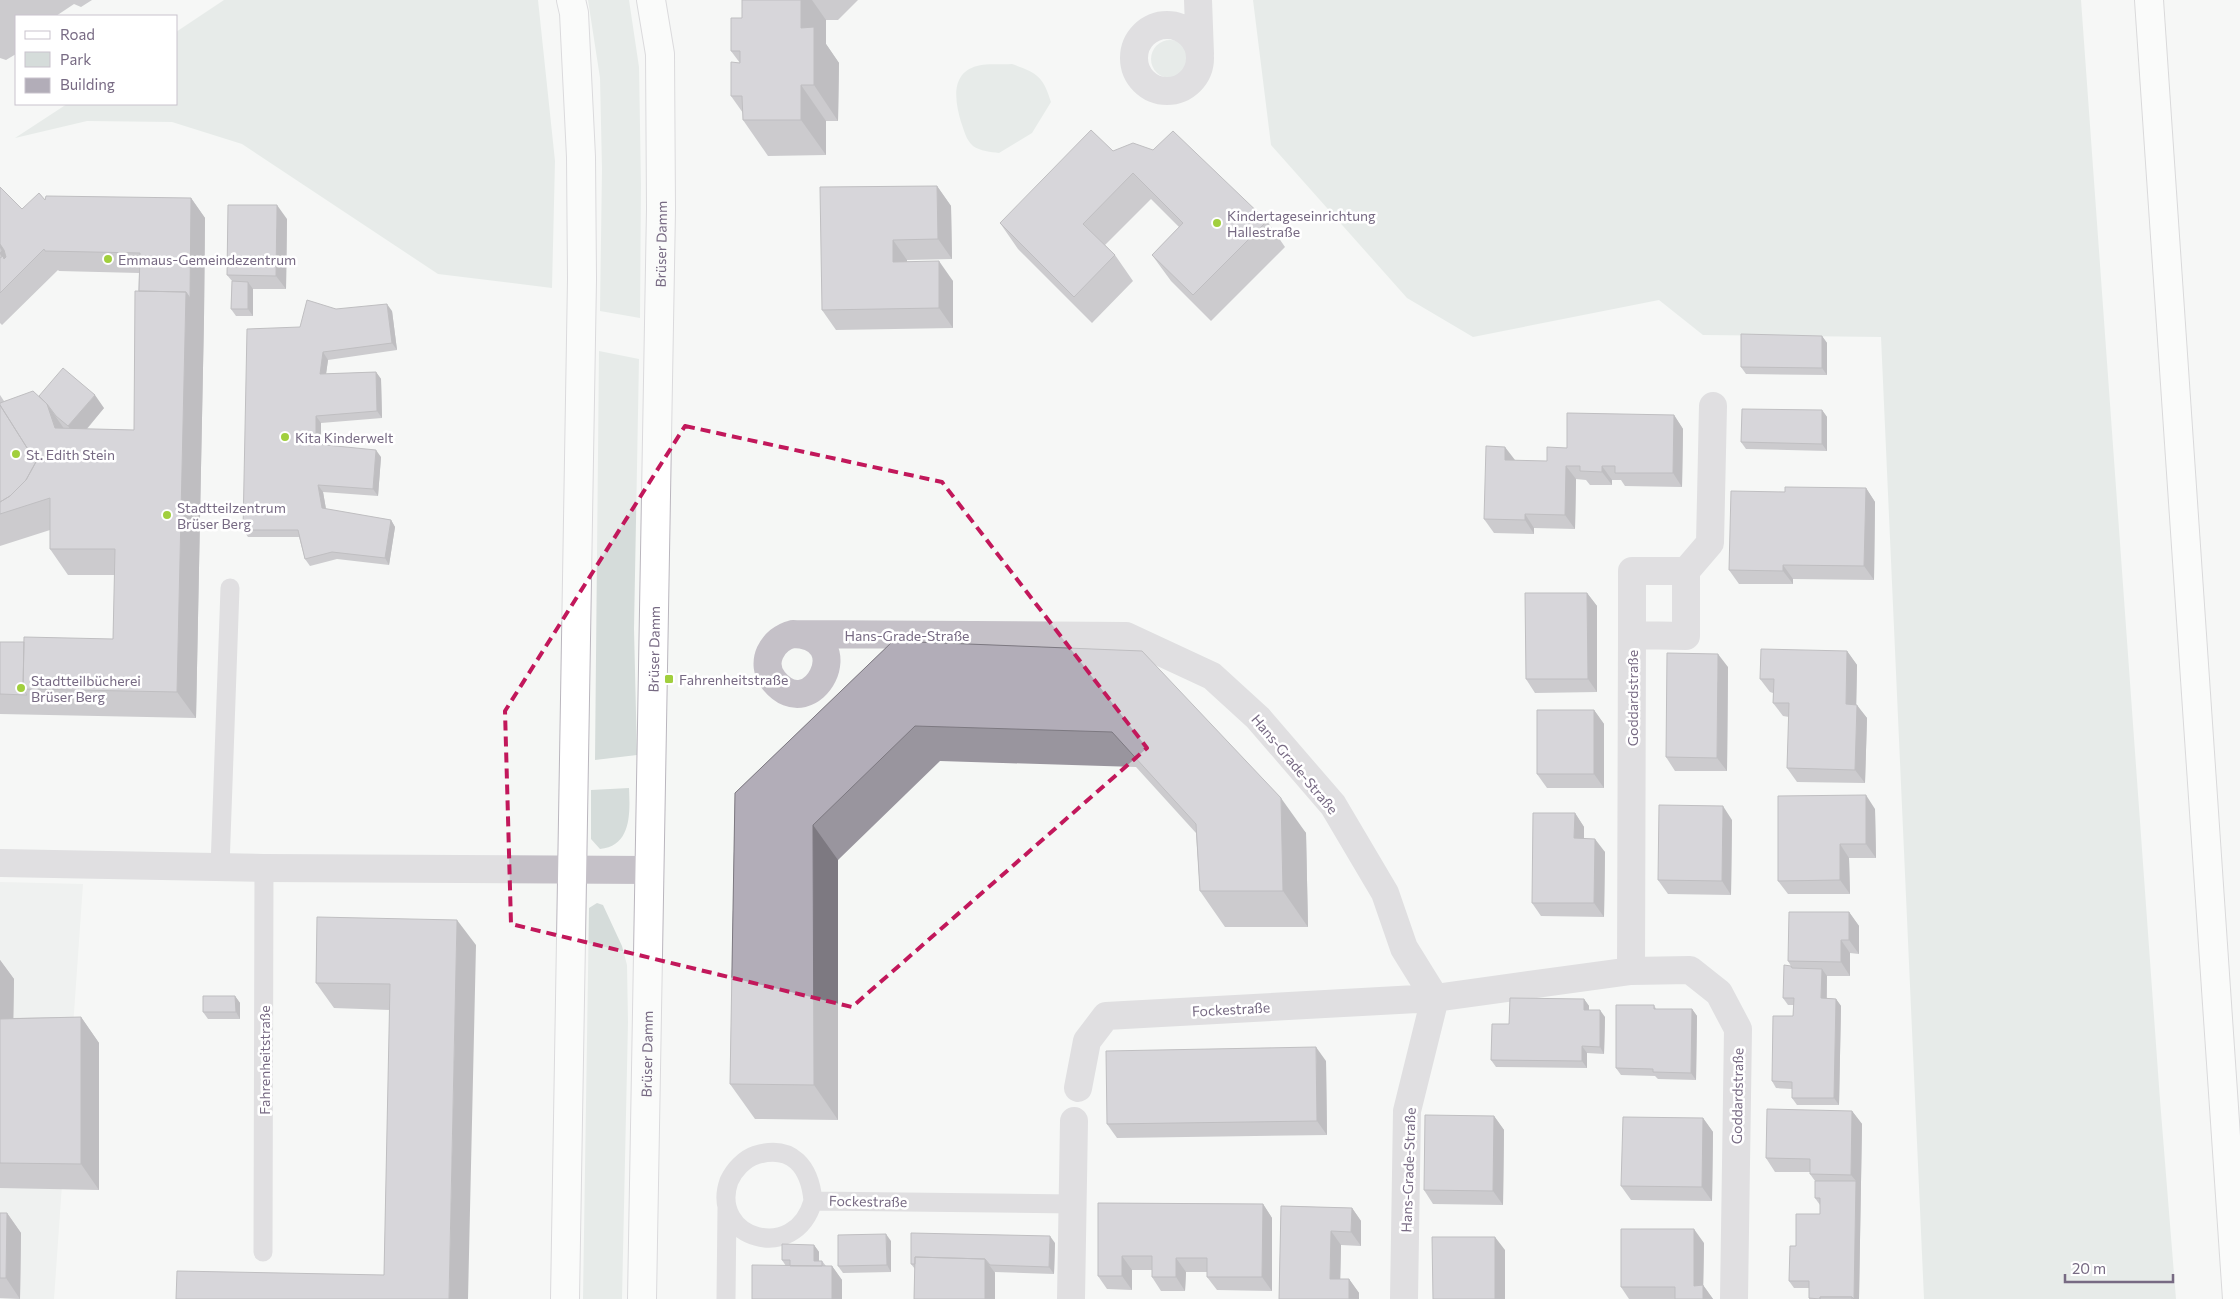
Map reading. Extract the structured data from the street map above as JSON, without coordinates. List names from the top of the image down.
{
  "streets": {
    "main road": ["Brüser Damm"],
    "street": ["Hans-Grade-Straße", "Goddardstraße", "Fockestraße"],
    "lane": ["Fahrenheitstraße"]
  },
  "crossings": [
    ["Hans-Grade-Straße", "Goddardstraße"],
    ["Hans-Grade-Straße", "Fockestraße"],
    ["Goddardstraße", "Fockestraße"]
  ],
  "places": {
    "other": [
      "Kindertageseinrichtung Hallestraße",
      "Emmaus-Gemeindezentrum",
      "Kita Kinderwelt",
      "St. Edith Stein",
      "Stadtteilzentrum Brüser Berg",
      "Stadtteilbücherei Brüser Berg"
    ],
    "transit": ["Fahrenheitstraße"]
  },
  "legend": ["Road", "Park", "Building"],
  "scale_bar": "20 m"
}
